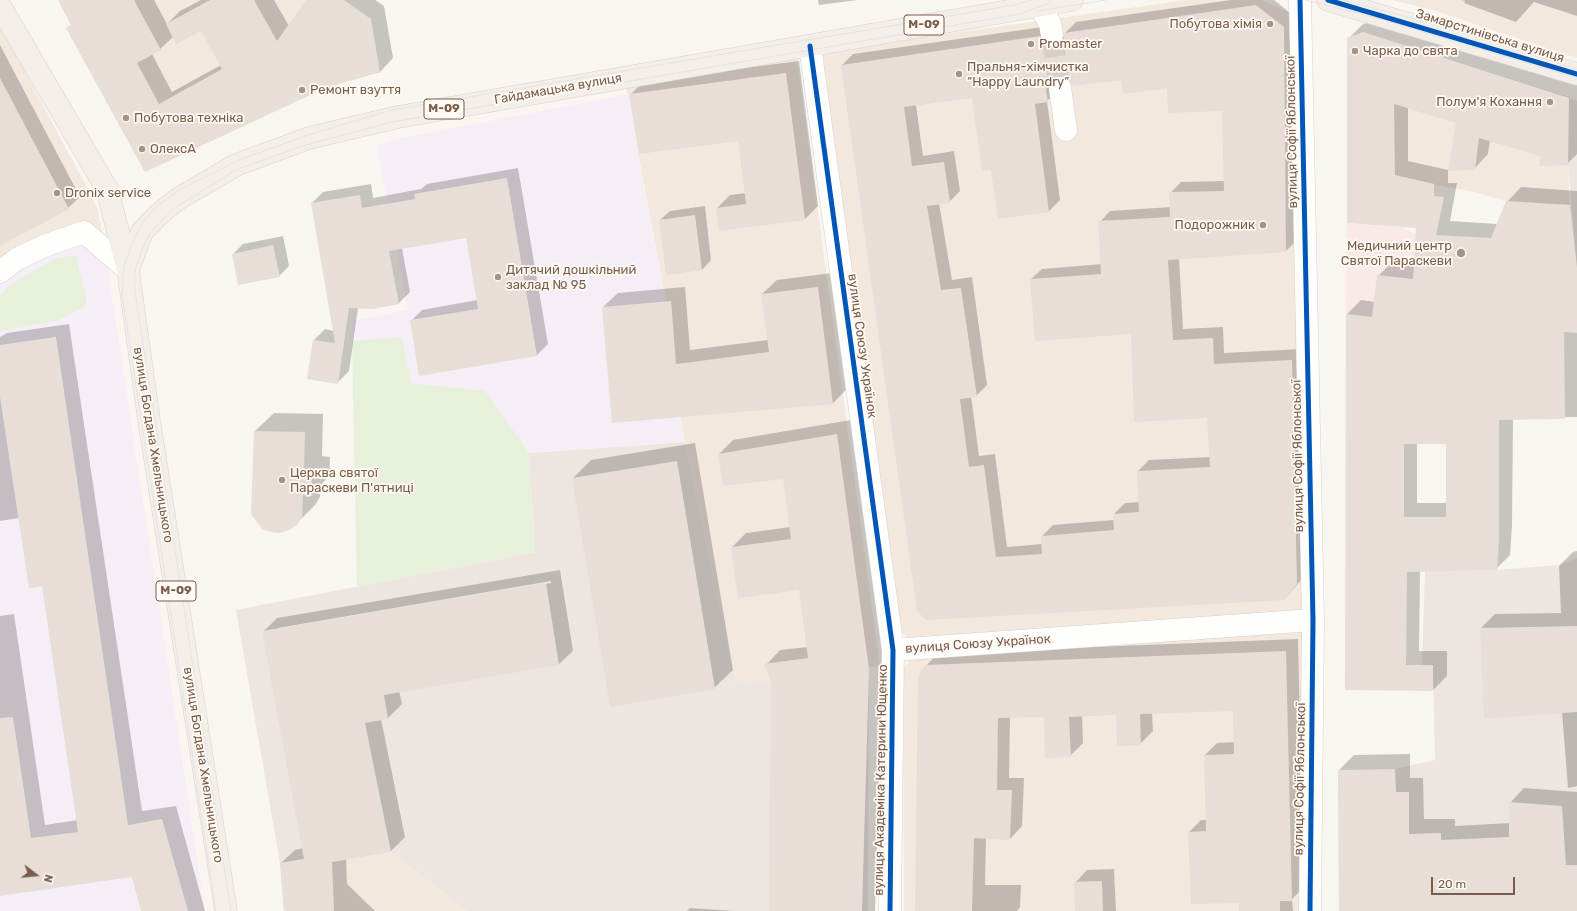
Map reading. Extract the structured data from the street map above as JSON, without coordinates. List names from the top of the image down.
{
  "streets": {
    "main road": [
      "М-09",
      "Замарстинівська вулиця",
      "Гайдамацька вулиця",
      "вулиця Богдана Хмельницького"
    ],
    "street": ["вулиця Софії Яблонської", "вулиця Союзу Українок", "вулиця Академіка Катерини Ющенко"]
  },
  "crossings": [
    ["Гайдамацька вулиця", "вулиця Союзу Українок"],
    ["Гайдамацька вулиця", "вулиця Богдана Хмельницького"],
    ["вулиця Софії Яблонської", "вулиця Союзу Українок"],
    ["вулиця Союзу Українок", "вулиця Академіка Катерини Ющенко"]
  ],
  "places": [
    "Побутова хімія",
    "Promaster",
    "Чарка до свята",
    "Пральня-хімчистка “Happy Laundry”",
    "Ремонт взуття",
    "Полум'я Кохання",
    "Побутова техніка",
    "ОлексА",
    "Dronix service",
    "Подорожник",
    "Медичний центр Святої Параскеви",
    "Дитячий дошкільний заклад № 95",
    "Церква святої Параскеви П'ятниці"
  ],
  "scale_bar": "20 m",
  "north": "right"
}
